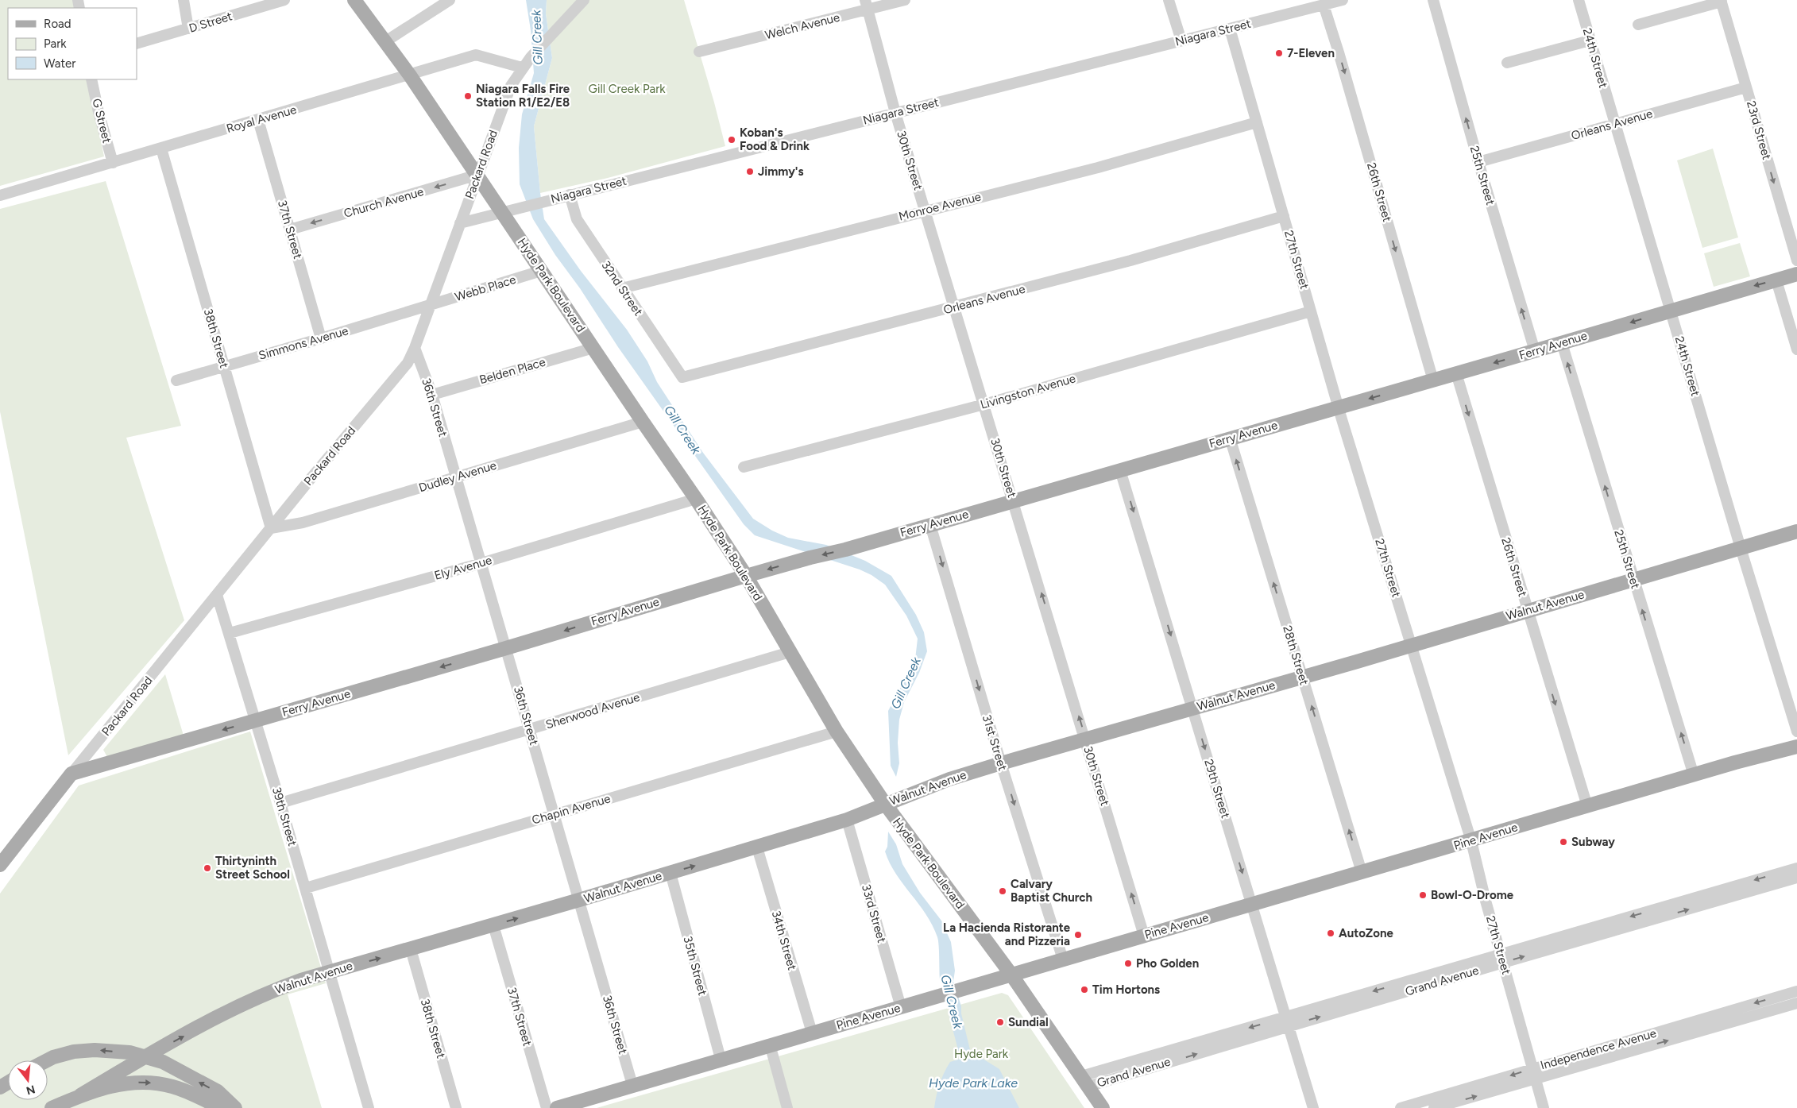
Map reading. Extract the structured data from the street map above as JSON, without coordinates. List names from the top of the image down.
{
  "streets": {
    "main road": [
      "Packard Road",
      "Hyde Park Boulevard",
      "Ferry Avenue",
      "Walnut Avenue",
      "Pine Avenue"
    ],
    "street": [
      "D Street",
      "Welch Avenue",
      "Niagara Street",
      "24th Street",
      "Royal Avenue",
      "G Street",
      "Orleans Avenue",
      "23rd Street",
      "30th Street",
      "25th Street",
      "26th Street",
      "Church Avenue",
      "Monroe Avenue",
      "37th Street",
      "27th Street",
      "Webb Place",
      "32nd Street",
      "38th Street",
      "Simmons Avenue",
      "Belden Place",
      "Livingston Avenue",
      "36th Street",
      "Dudley Avenue",
      "Ely Avenue",
      "28th Street",
      "Sherwood Avenue",
      "31st Street",
      "29th Street",
      "Chapin Avenue",
      "39th Street",
      "33rd Street",
      "34th Street",
      "35th Street",
      "Grand Avenue",
      "Independence Avenue"
    ]
  },
  "crossings": [
    ["Welch Avenue", "30th Street"],
    ["Niagara Street", "30th Street"],
    ["Niagara Street", "Packard Road"],
    ["Niagara Street", "26th Street"],
    ["Niagara Street", "27th Street"],
    ["Niagara Street", "Hyde Park Boulevard"],
    ["Niagara Street", "32nd Street"],
    ["24th Street", "Orleans Avenue"],
    ["24th Street", "Ferry Avenue"],
    ["24th Street", "Walnut Avenue"],
    ["Royal Avenue", "G Street"],
    ["Royal Avenue", "Packard Road"],
    ["Royal Avenue", "37th Street"],
    ["Royal Avenue", "Hyde Park Boulevard"],
    ["Royal Avenue", "38th Street"],
    ["Orleans Avenue", "23rd Street"],
    ["Orleans Avenue", "30th Street"],
    ["Orleans Avenue", "25th Street"],
    ["Orleans Avenue", "27th Street"],
    ["Orleans Avenue", "32nd Street"],
    ["30th Street", "Monroe Avenue"],
    ["30th Street", "Ferry Avenue"],
    ["30th Street", "Livingston Avenue"],
    ["30th Street", "Walnut Avenue"],
    ["30th Street", "Pine Avenue"],
    ["Packard Road", "Church Avenue"],
    ["Packard Road", "Hyde Park Boulevard"],
    ["Packard Road", "Webb Place"],
    ["Packard Road", "38th Street"],
    ["Packard Road", "Simmons Avenue"],
    ["Packard Road", "Ferry Avenue"],
    ["Packard Road", "36th Street"],
    ["Packard Road", "Dudley Avenue"],
    ["Packard Road", "39th Street"],
    ["25th Street", "Ferry Avenue"],
    ["25th Street", "Walnut Avenue"],
    ["25th Street", "Pine Avenue"],
    ["26th Street", "Ferry Avenue"],
    ["26th Street", "Walnut Avenue"],
    ["26th Street", "Pine Avenue"],
    ["Church Avenue", "37th Street"],
    ["Church Avenue", "Hyde Park Boulevard"],
    ["Monroe Avenue", "27th Street"],
    ["Monroe Avenue", "32nd Street"],
    ["37th Street", "Simmons Avenue"],
    ["37th Street", "Walnut Avenue"],
    ["27th Street", "Ferry Avenue"],
    ["27th Street", "Livingston Avenue"],
    ["27th Street", "Walnut Avenue"],
    ["27th Street", "Pine Avenue"],
    ["27th Street", "Grand Avenue"],
    ["27th Street", "Independence Avenue"],
    ["Hyde Park Boulevard", "Webb Place"],
    ["Hyde Park Boulevard", "Ferry Avenue"],
    ["Hyde Park Boulevard", "Belden Place"],
    ["Hyde Park Boulevard", "Dudley Avenue"],
    ["Hyde Park Boulevard", "Ely Avenue"],
    ["Hyde Park Boulevard", "Walnut Avenue"],
    ["Hyde Park Boulevard", "Sherwood Avenue"],
    ["Hyde Park Boulevard", "Chapin Avenue"],
    ["Hyde Park Boulevard", "Pine Avenue"],
    ["Hyde Park Boulevard", "Grand Avenue"],
    ["Webb Place", "Simmons Avenue"],
    ["38th Street", "Simmons Avenue"],
    ["38th Street", "Dudley Avenue"],
    ["38th Street", "Walnut Avenue"],
    ["Ferry Avenue", "36th Street"],
    ["Ferry Avenue", "28th Street"],
    ["Ferry Avenue", "31st Street"],
    ["Ferry Avenue", "29th Street"],
    ["Ferry Avenue", "39th Street"],
    ["Belden Place", "36th Street"],
    ["36th Street", "Dudley Avenue"],
    ["36th Street", "Ely Avenue"],
    ["36th Street", "Walnut Avenue"],
    ["36th Street", "Sherwood Avenue"],
    ["36th Street", "Chapin Avenue"],
    ["36th Street", "Pine Avenue"],
    ["Ely Avenue", "39th Street"],
    ["Walnut Avenue", "28th Street"],
    ["Walnut Avenue", "31st Street"],
    ["Walnut Avenue", "29th Street"],
    ["Walnut Avenue", "39th Street"],
    ["Walnut Avenue", "33rd Street"],
    ["Walnut Avenue", "34th Street"],
    ["Walnut Avenue", "35th Street"],
    ["28th Street", "Pine Avenue"],
    ["Sherwood Avenue", "39th Street"],
    ["31st Street", "Pine Avenue"],
    ["29th Street", "Pine Avenue"],
    ["29th Street", "Grand Avenue"],
    ["Chapin Avenue", "39th Street"],
    ["Pine Avenue", "33rd Street"],
    ["Pine Avenue", "34th Street"],
    ["Pine Avenue", "35th Street"]
  ],
  "one_way": [
    "23rd Street",
    "30th Street",
    "25th Street",
    "26th Street",
    "Church Avenue",
    "Ferry Avenue",
    "28th Street",
    "31st Street",
    "29th Street"
  ],
  "water": ["Gill Creek", "Hyde Park Lake"],
  "parks": ["Gill Creek Park", "Hyde Park"],
  "places": [
    "7-Eleven",
    "Niagara Falls Fire Station R1/E2/E8",
    "Koban's Food & Drink",
    "Jimmy's",
    "Subway",
    "Thirtyninth Street School",
    "Calvary Baptist Church",
    "Bowl-O-Drome",
    "AutoZone",
    "La Hacienda Ristorante and Pizzeria",
    "Pho Golden",
    "Tim Hortons",
    "Sundial"
  ],
  "legend": ["Road", "Park", "Water"],
  "north": "bottom"
}
